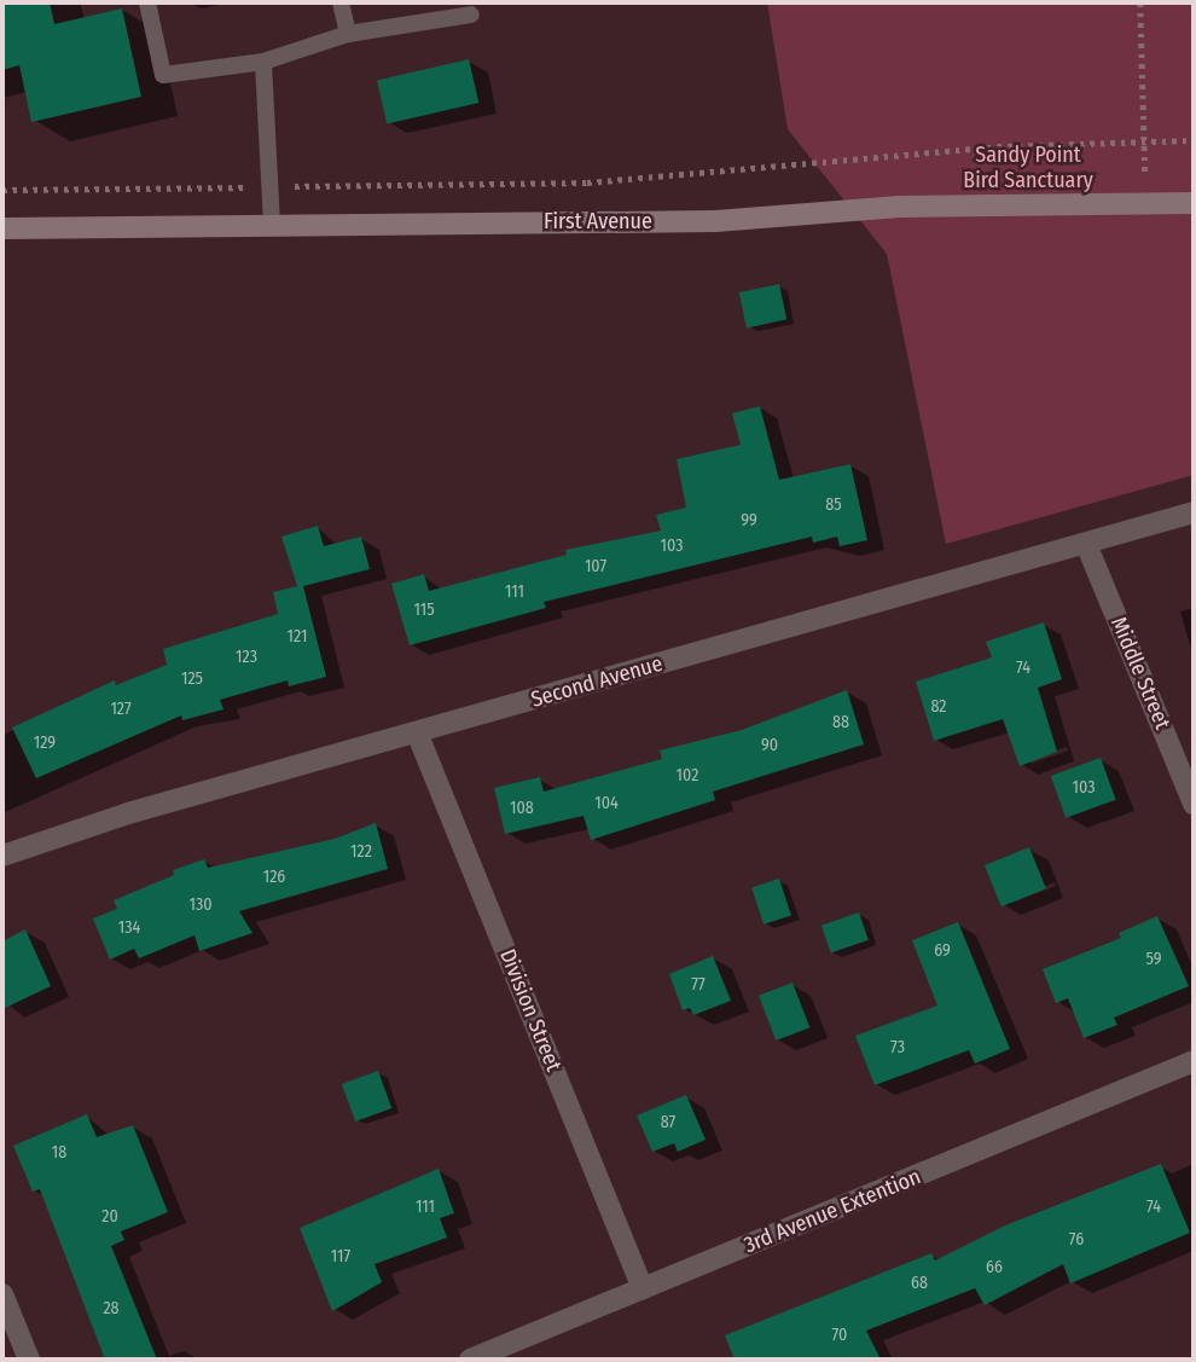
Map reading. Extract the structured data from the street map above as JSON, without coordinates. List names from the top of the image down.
{
  "streets": {
    "street": [
      "First Avenue",
      "Middle Street",
      "Second Avenue",
      "Division Street",
      "3rd Avenue Extention"
    ]
  },
  "crossings": [
    ["Middle Street", "Second Avenue"],
    ["Second Avenue", "Division Street"],
    ["Division Street", "3rd Avenue Extention"]
  ],
  "parks": ["Sandy Point Bird Sanctuary"],
  "house_numbers": [
    "85",
    "99",
    "103",
    "107",
    "111",
    "115",
    "121",
    "123",
    "74",
    "125",
    "82",
    "127",
    "88",
    "129",
    "90",
    "102",
    "103",
    "104",
    "108",
    "122",
    "126",
    "130",
    "134",
    "69",
    "59",
    "77",
    "73",
    "87",
    "18",
    "111",
    "74",
    "20",
    "76",
    "117",
    "66",
    "68",
    "28",
    "70"
  ]
}
